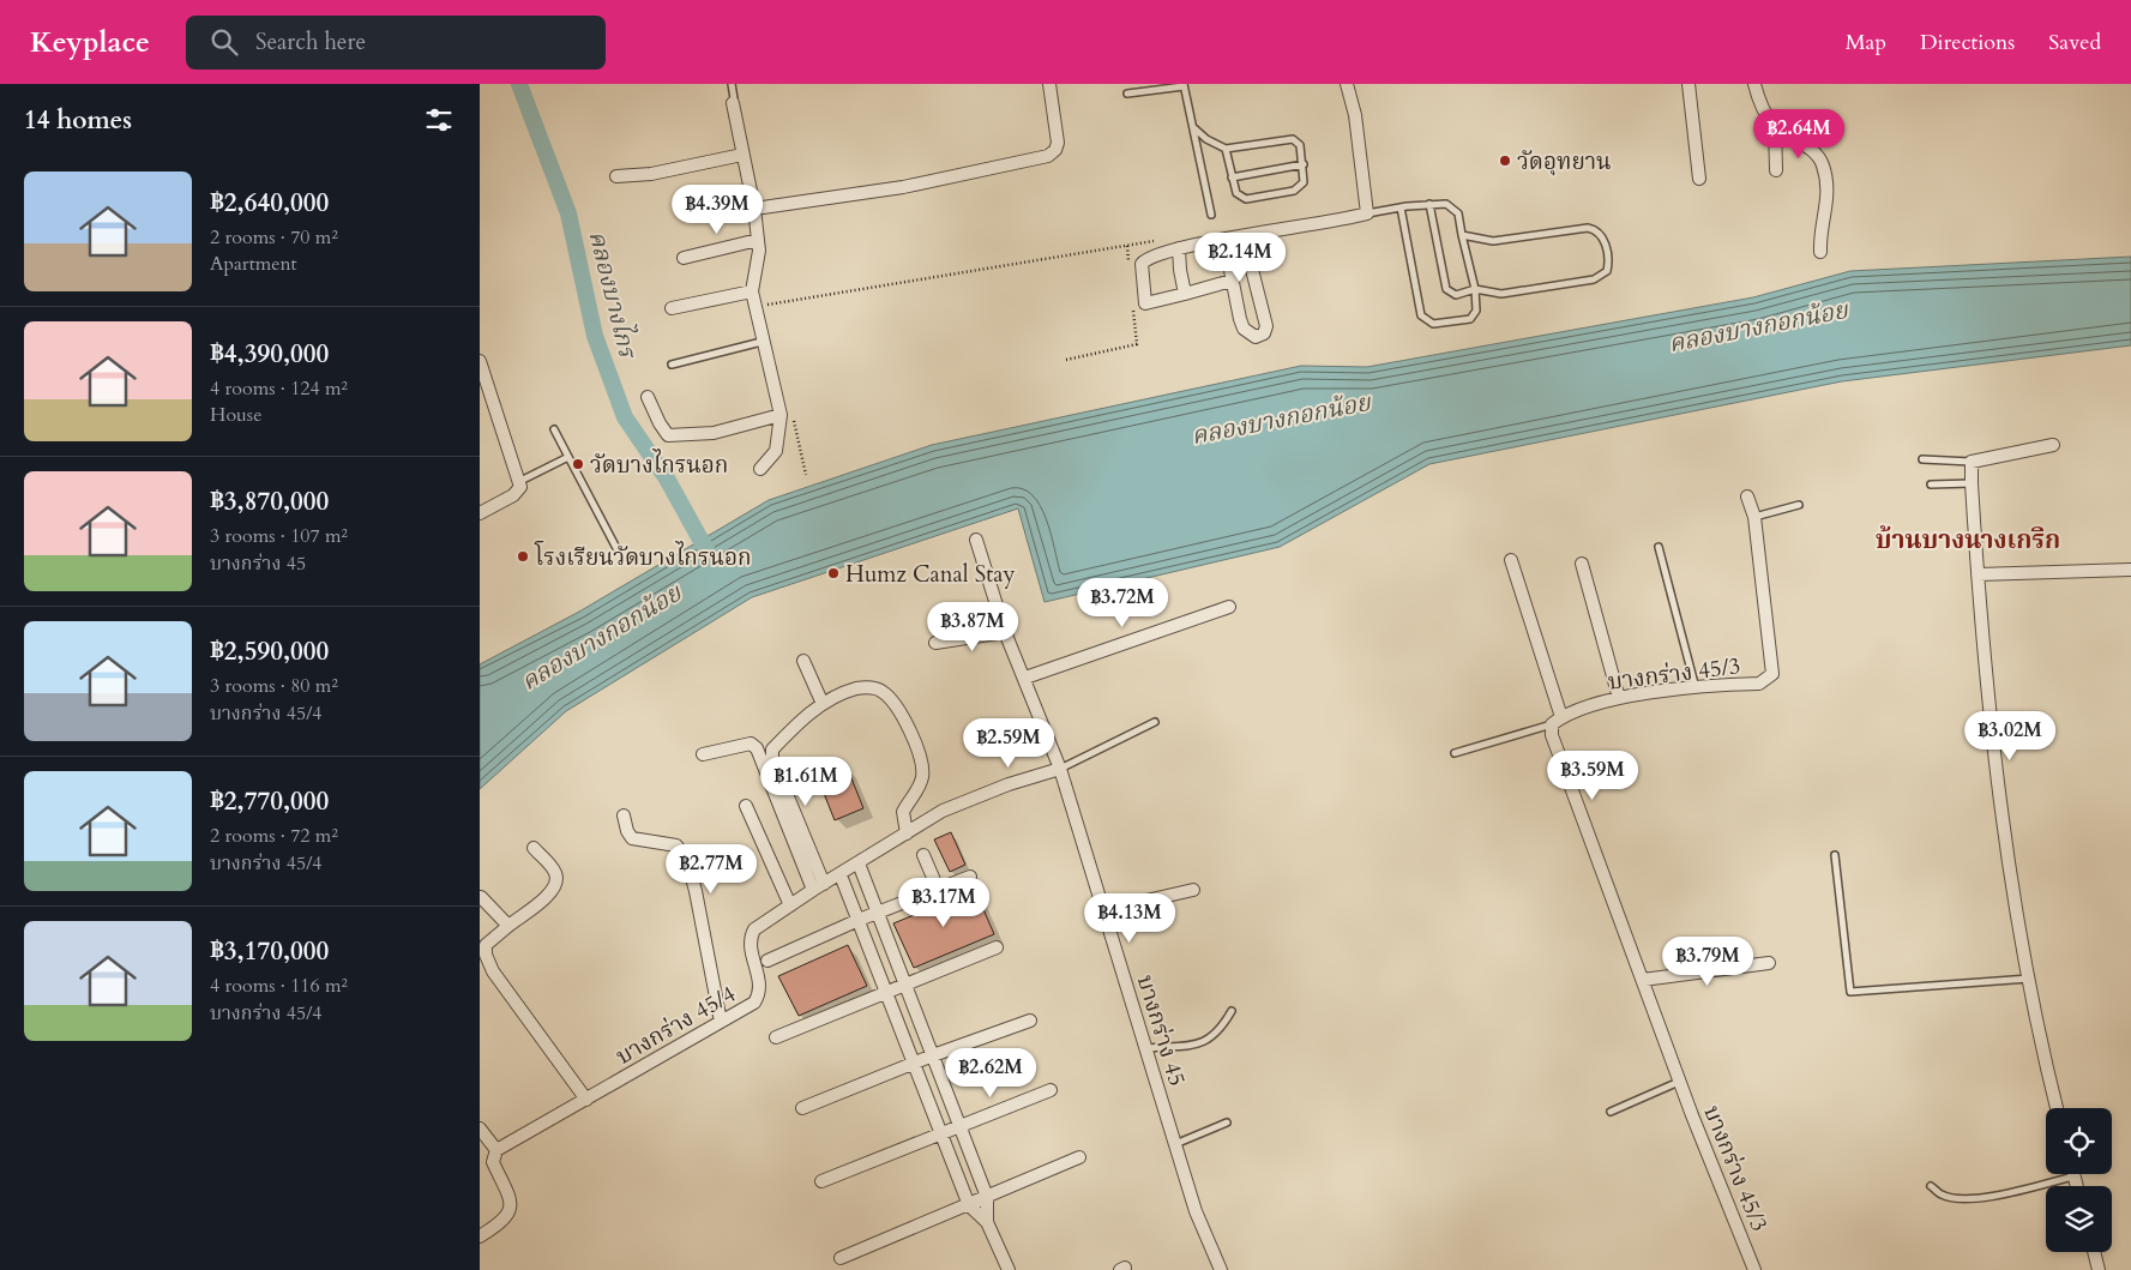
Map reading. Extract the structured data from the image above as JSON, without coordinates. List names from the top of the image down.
{
  "streets": {
    "street": ["บางกร่าง 45/3", "บางกร่าง 45/4", "บางกร่าง 45"]
  },
  "crossings": [
    ["บางกร่าง 45/4", "บางกร่าง 45"]
  ],
  "districts": ["บ้านบางนางเกริก"],
  "water": ["คลองบางไกร", "คลองบางกอกน้อย"],
  "places": [
    "วัดอุทยาน",
    "วัดบางไกรนอก",
    "โรงเรียนวัดบางไกรนอก",
    "Humz Canal Stay"
  ],
  "page": {
    "header": "Keyplace",
    "search": "Search here",
    "nav": ["Map", "Directions", "Saved"],
    "heading": "14 homes",
    "price": [
      "฿2.64M",
      "฿4.39M",
      "฿2.14M",
      "฿3.72M",
      "฿3.87M",
      "฿3.02M",
      "฿2.59M",
      "฿3.59M",
      "฿1.61M",
      "฿2.77M",
      "฿3.17M",
      "฿4.13M",
      "฿3.79M",
      "฿2.62M"
    ],
    "list": [
      {
        "name": "฿2,640,000",
        "note": "2 rooms · 70 m² · Apartment"
      },
      {
        "name": "฿4,390,000",
        "note": "4 rooms · 124 m² · House"
      },
      {
        "name": "฿3,870,000",
        "note": "3 rooms · 107 m² · บางกร่าง 45"
      },
      {
        "name": "฿2,590,000",
        "note": "3 rooms · 80 m² · บางกร่าง 45/4"
      },
      {
        "name": "฿2,770,000",
        "note": "2 rooms · 72 m² · บางกร่าง 45/4"
      },
      {
        "name": "฿3,170,000",
        "note": "4 rooms · 116 m² · บางกร่าง 45/4"
      }
    ]
  }
}
